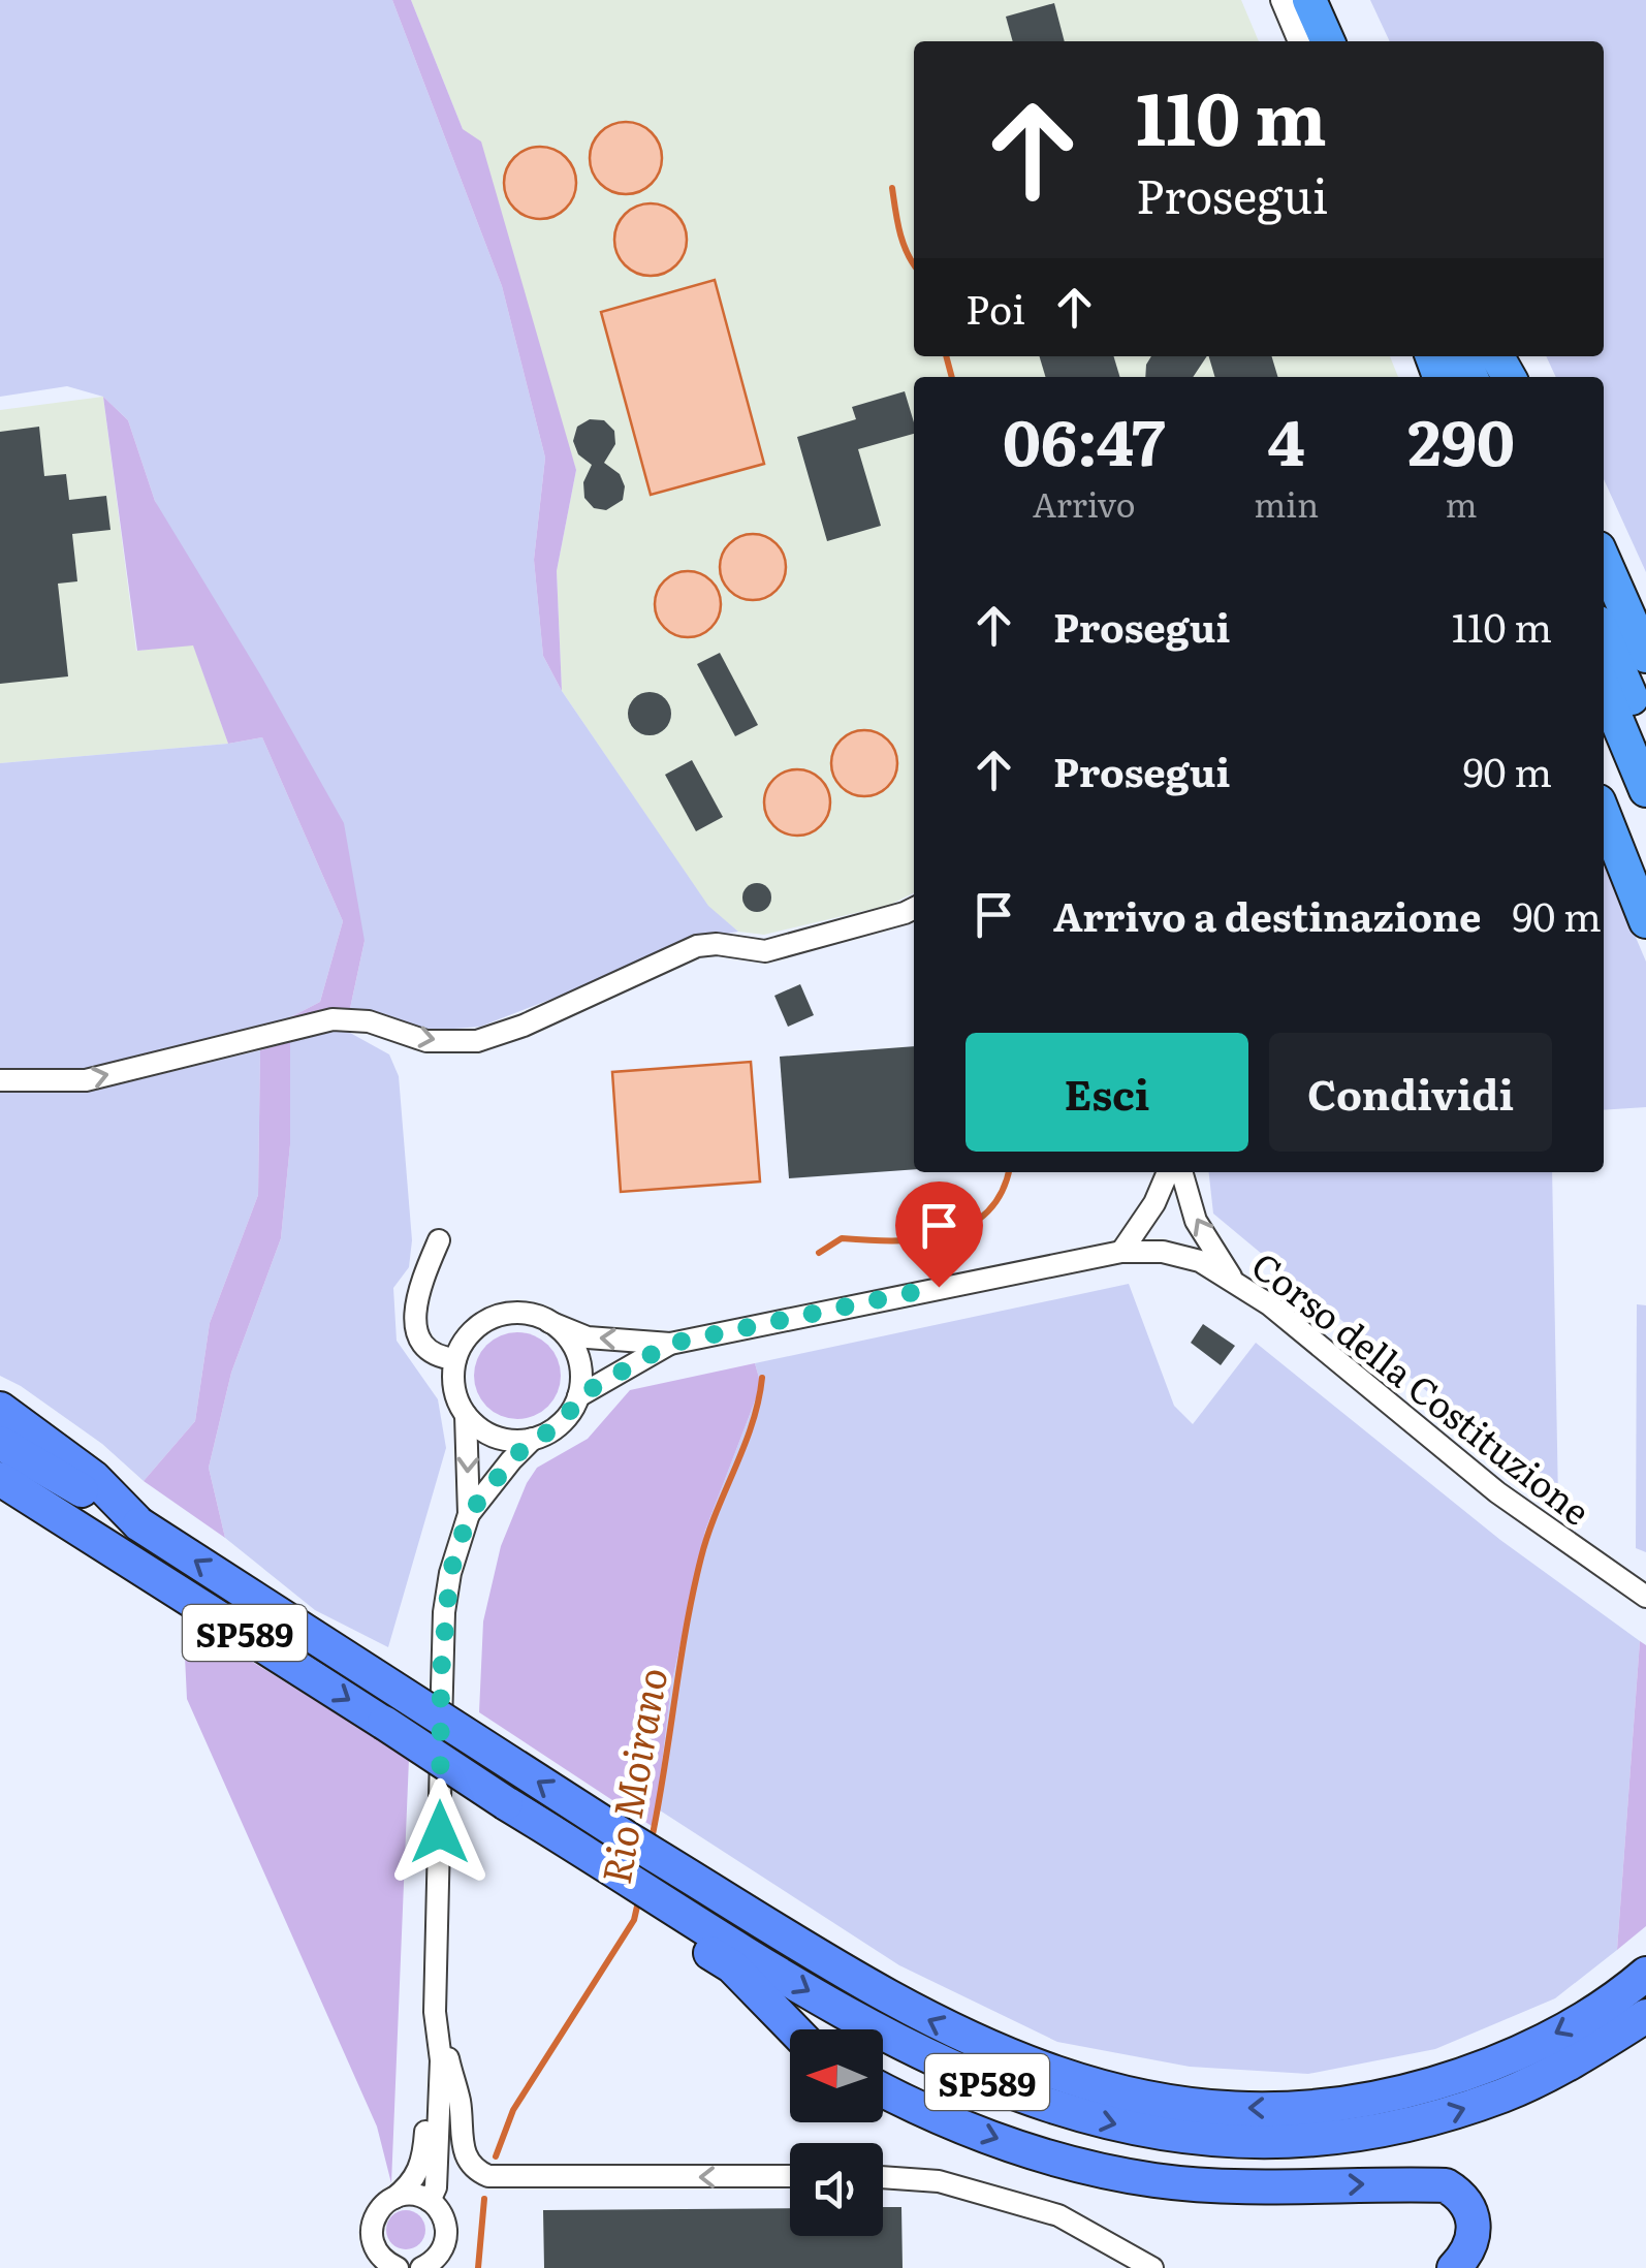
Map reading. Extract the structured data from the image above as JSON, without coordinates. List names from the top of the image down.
{
  "streets": {
    "main road": ["SP589"],
    "street": ["Corso della Costituzione"]
  },
  "water": ["Rio Moirano"],
  "north": "left",
  "page": {
    "turn": ["110 m", "Prosegui"],
    "then": "Poi",
    "eta": [
      "06:47",
      "Arrivo",
      "4",
      "min",
      "290",
      "m"
    ],
    "list": [
      {
        "name": "Prosegui",
        "value": "110 m"
      },
      {
        "name": "Prosegui",
        "value": "90 m"
      },
      {
        "name": "Arrivo a destinazione",
        "value": "90 m"
      }
    ],
    "buttons": ["Esci", "Condividi"]
  }
}
